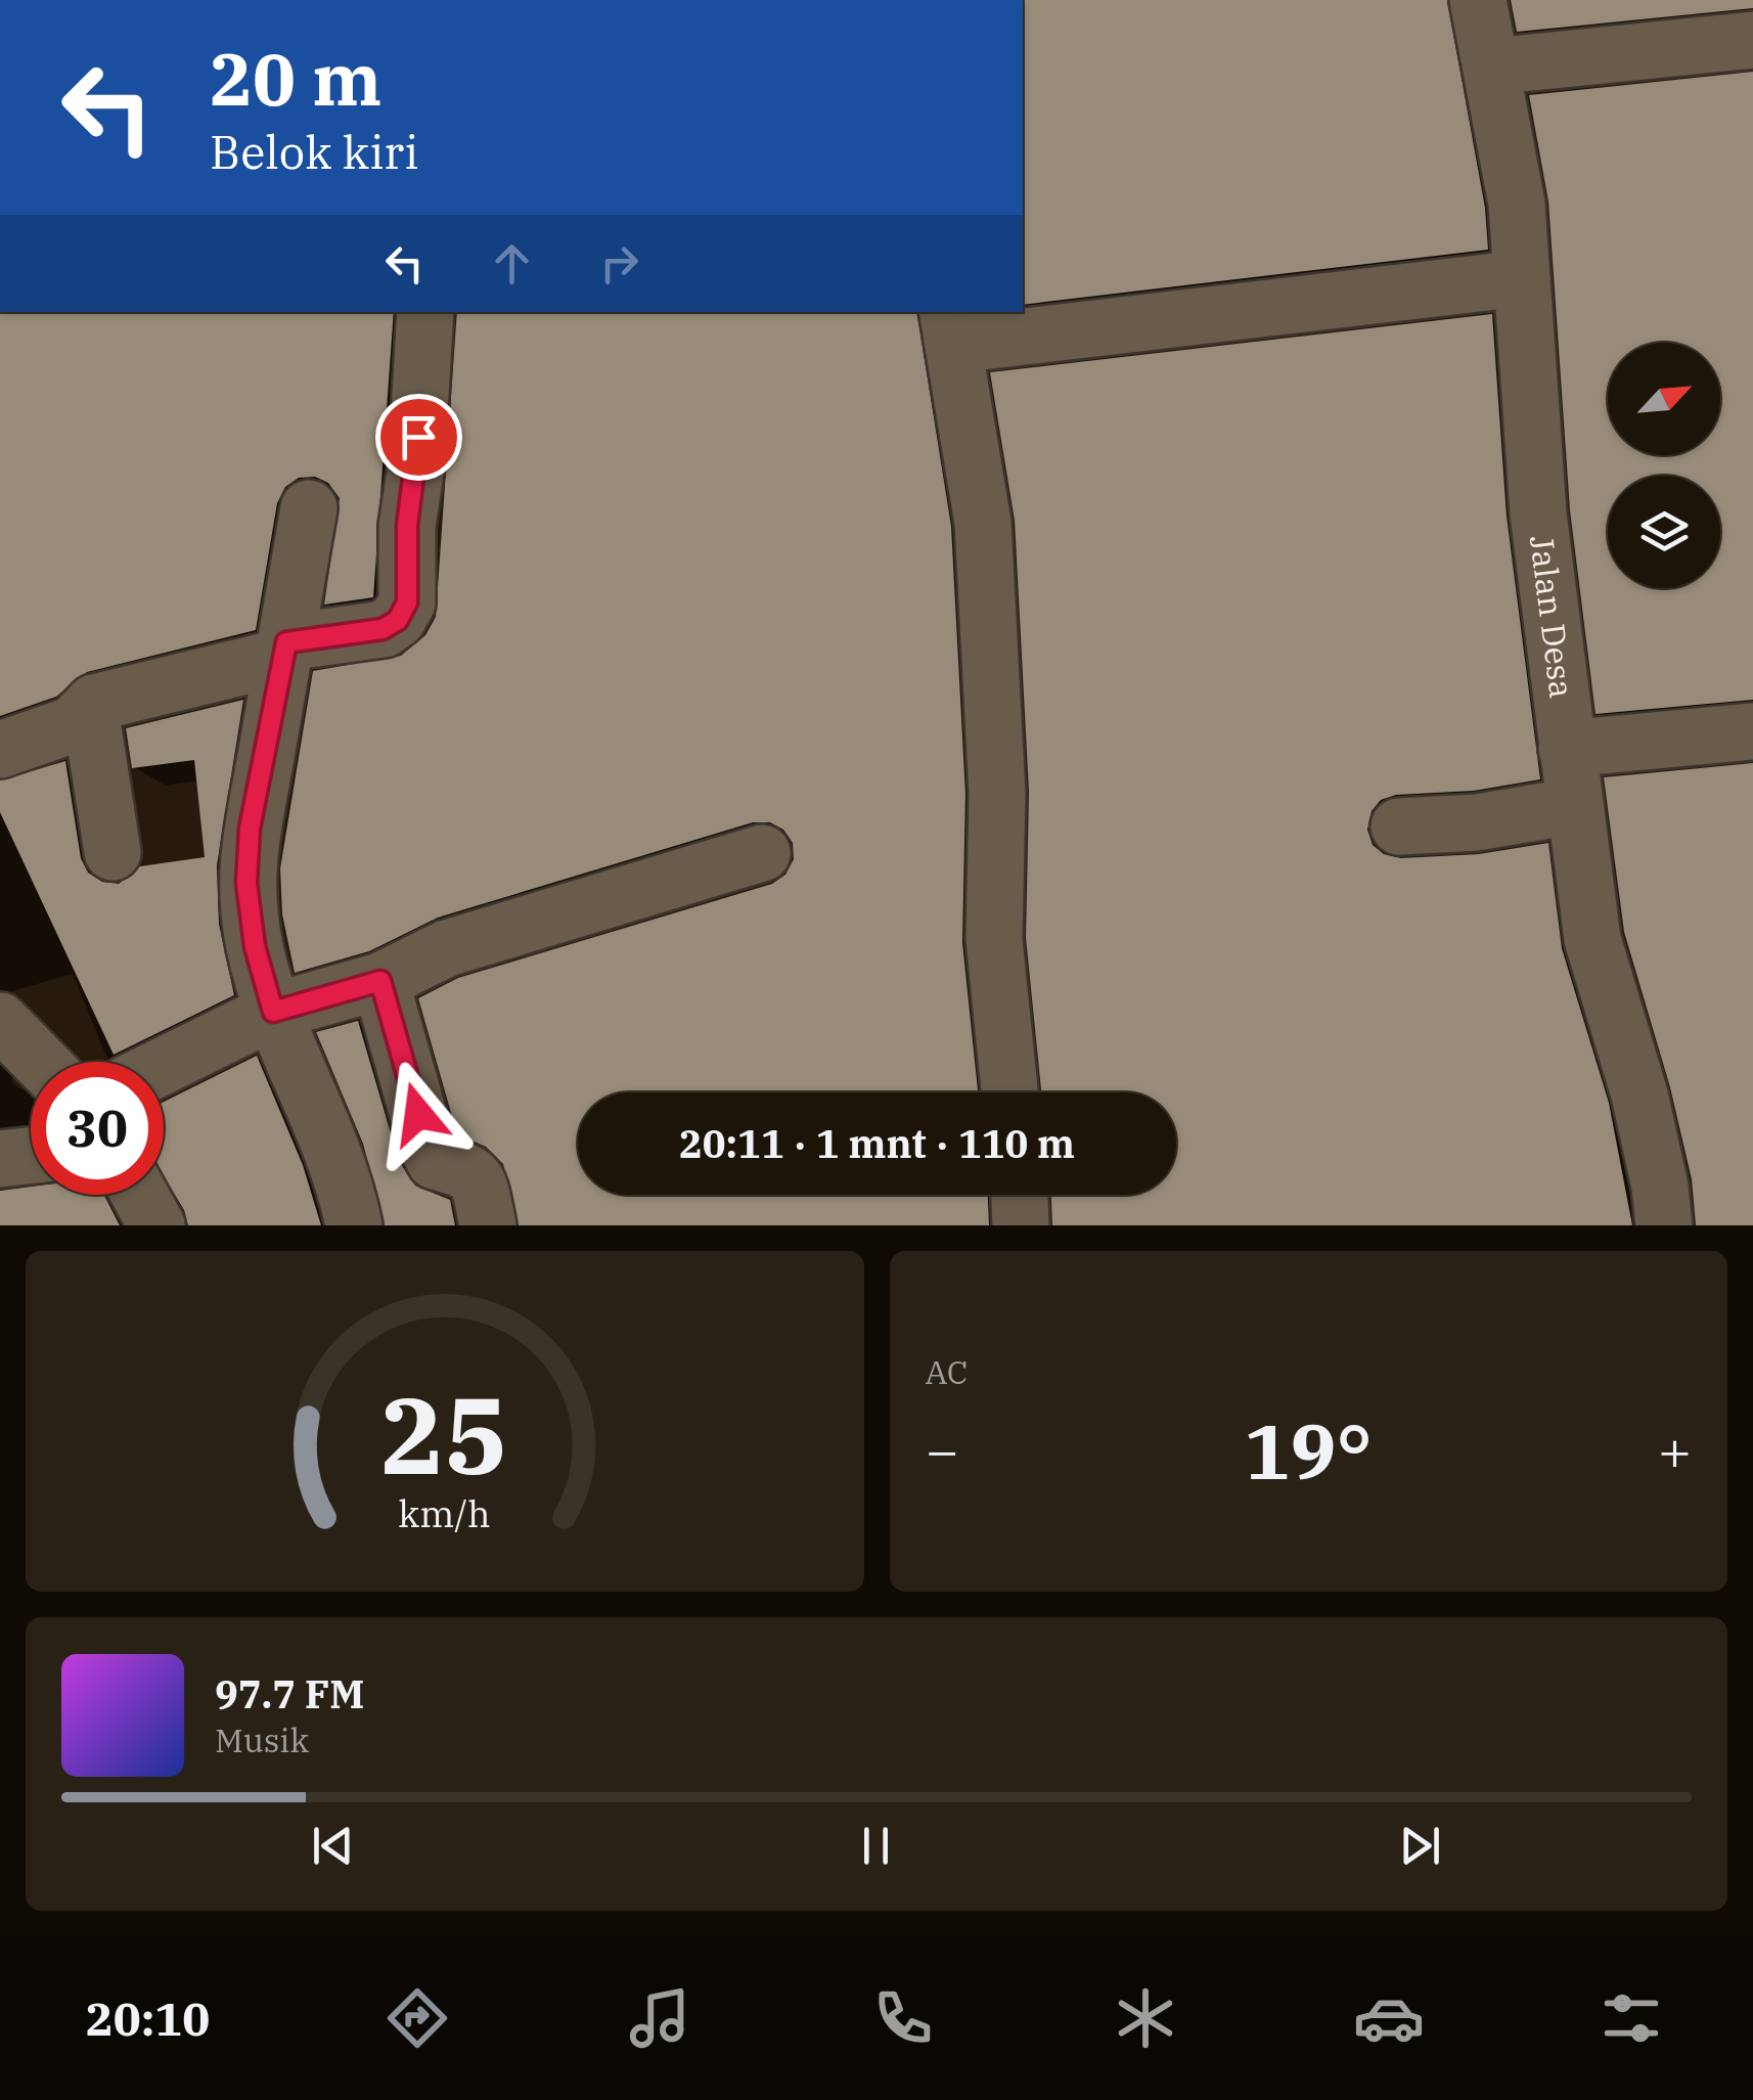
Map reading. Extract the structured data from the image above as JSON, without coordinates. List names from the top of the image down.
{
  "streets": {
    "street": ["Jalan Desa"]
  },
  "north": "top right",
  "page": {
    "turn": ["20 m", "Belok kiri"],
    "limit": "30",
    "trip": "20:11 · 1 mnt · 110 m",
    "tile": "AC",
    "heat": ["−", "19°", "+"],
    "song": ["97.7 FM", "Musik"],
    "tabs": "20:10",
    "gauge": ["25", "km/h"]
  }
}
